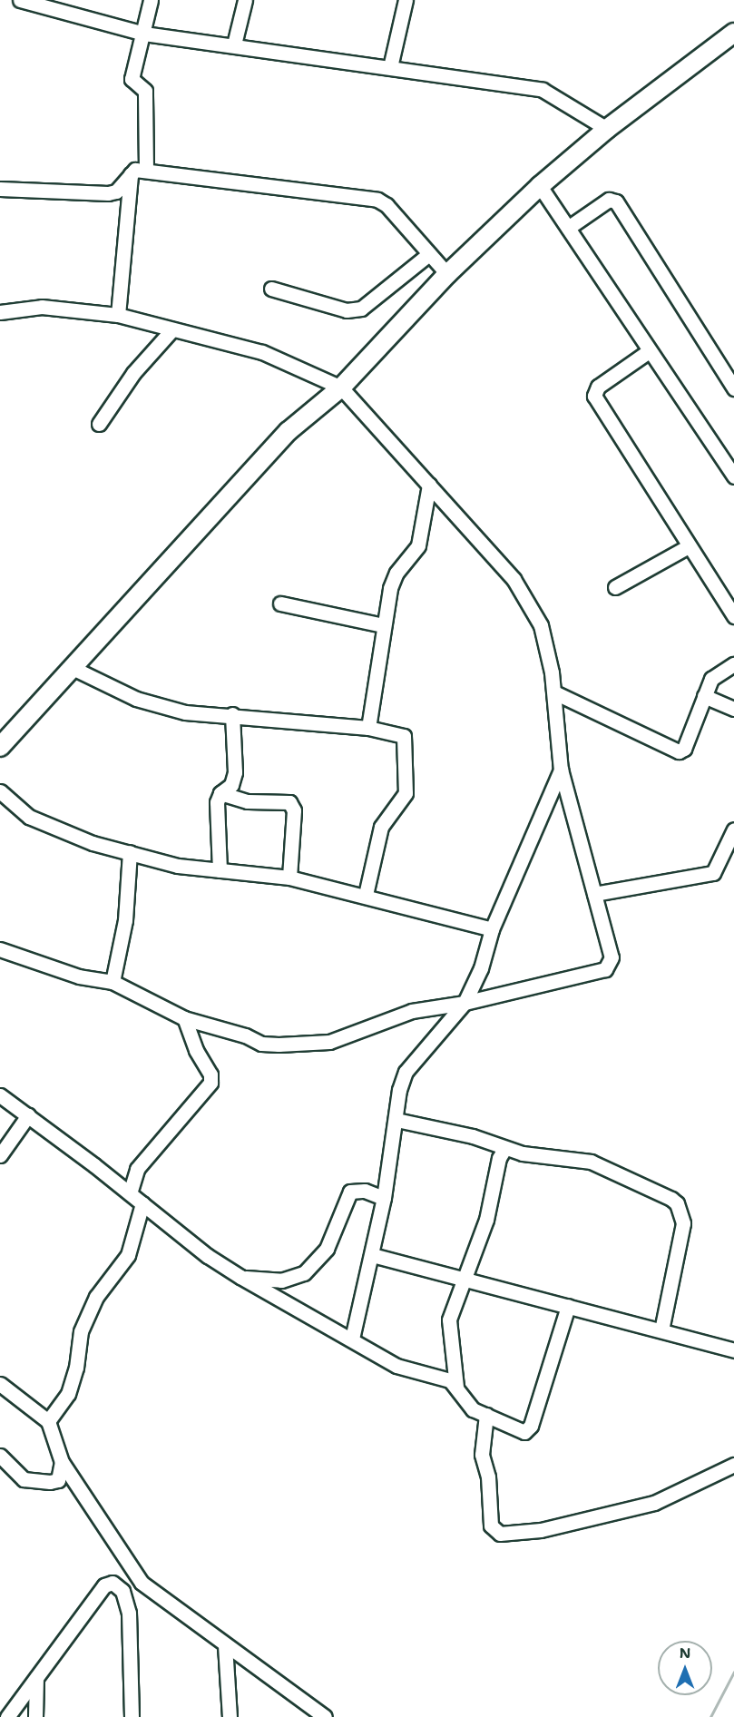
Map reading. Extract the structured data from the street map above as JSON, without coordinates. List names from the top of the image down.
{
  "north": "top"
}
